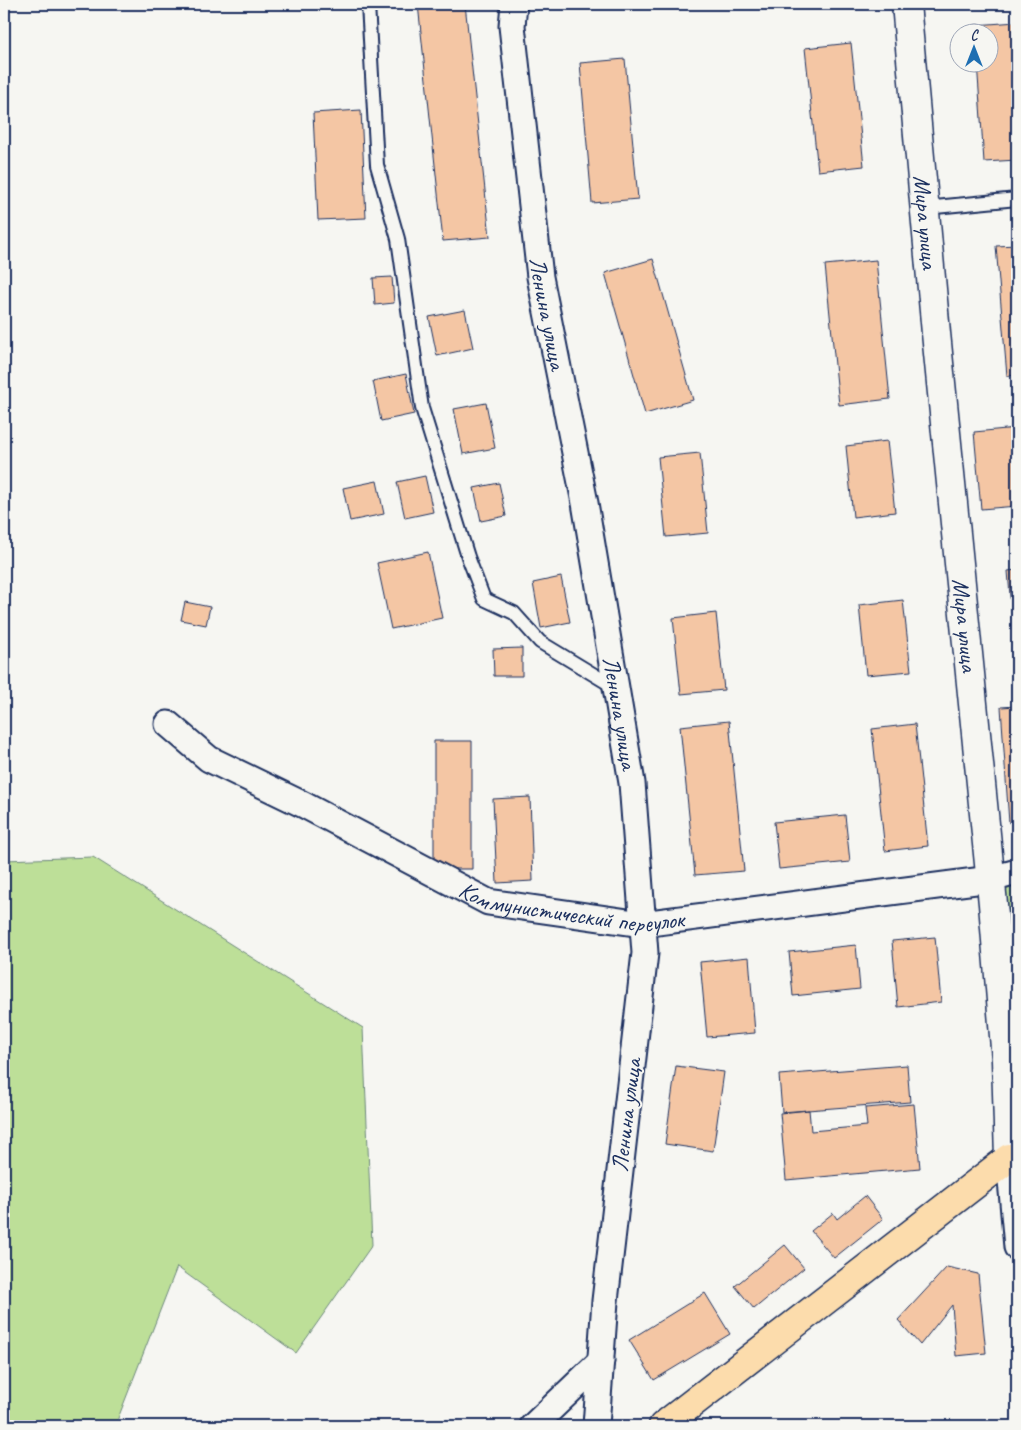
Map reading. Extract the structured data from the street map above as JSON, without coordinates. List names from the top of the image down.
{
  "streets": {
    "street": ["Мира улица", "Ленина улица", "Коммунистический переулок"]
  },
  "crossings": [
    ["Мира улица", "Коммунистический переулок"],
    ["Ленина улица", "Коммунистический переулок"]
  ],
  "north": "top"
}
